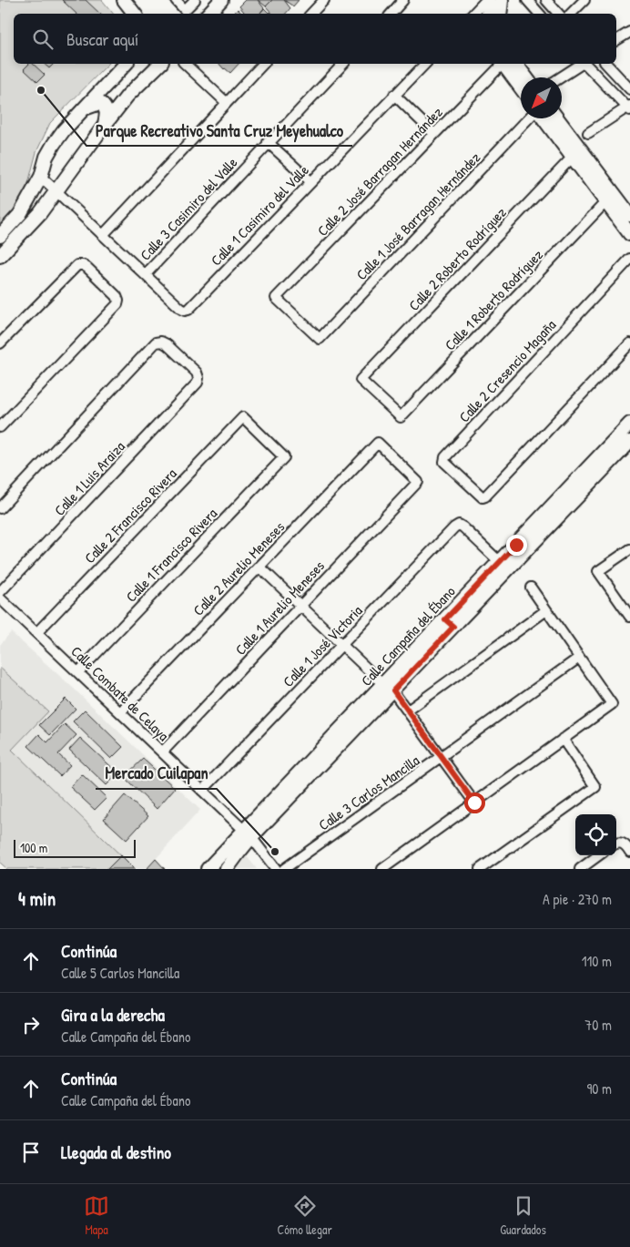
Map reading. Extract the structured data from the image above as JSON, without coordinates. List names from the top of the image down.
{
  "streets": {
    "street": [
      "Calle 2 José Barragan Hernández",
      "Calle 3 Casimiro del Valle",
      "Calle 1 Casimiro del Valle",
      "Calle 1 José Barragan Hernández",
      "Calle 2 Roberto Rodríguez",
      "Calle 1 Roberto Rodríguez",
      "Calle 2 Cresencio Magaña",
      "Calle 1 Luis Araiza",
      "Calle 2 Francisco Rivera",
      "Calle 1 Francisco Rivera",
      "Calle 2 Aurelio Meneses",
      "Calle 1 Aurelio Meneses",
      "Calle Campaña del Ébano",
      "Calle 1 José Victoria",
      "Calle Combate de Celaya",
      "Calle 3 Carlos Mancilla"
    ]
  },
  "crossings": [
    ["Calle 2 José Barragan Hernández", "Calle 1 José Barragan Hernández"],
    ["Calle 3 Casimiro del Valle", "Calle 1 Casimiro del Valle"],
    ["Calle 2 Roberto Rodríguez", "Calle 1 Roberto Rodríguez"],
    ["Calle 2 Francisco Rivera", "Calle 1 Francisco Rivera"],
    ["Calle 2 Francisco Rivera", "Calle Combate de Celaya"],
    ["Calle 1 Francisco Rivera", "Calle Combate de Celaya"],
    ["Calle 2 Aurelio Meneses", "Calle 1 Aurelio Meneses"],
    ["Calle 2 Aurelio Meneses", "Calle Combate de Celaya"],
    ["Calle 1 Aurelio Meneses", "Calle Combate de Celaya"],
    ["Calle Campaña del Ébano", "Calle 1 José Victoria"],
    ["Calle Campaña del Ébano", "Calle Combate de Celaya"],
    ["Calle 1 José Victoria", "Calle Combate de Celaya"]
  ],
  "places": ["Parque Recreativo Santa Cruz Meyehualco", "Mercado Cuilapan"],
  "scale_bar": "100 m",
  "north": "bottom left",
  "page": {
    "search": "Buscar aquí",
    "scale": "100 m",
    "heading": ["4 min", "A pie · 270 m"],
    "list": [
      ["Continúa", "Calle 5 Carlos Mancilla", "110 m"],
      ["Gira a la derecha", "Calle Campaña del Ébano", "70 m"],
      ["Continúa", "Calle Campaña del Ébano", "90 m"],
      "Llegada al destino"
    ],
    "nav": ["Mapa", "Cómo llegar", "Guardados"]
  }
}
